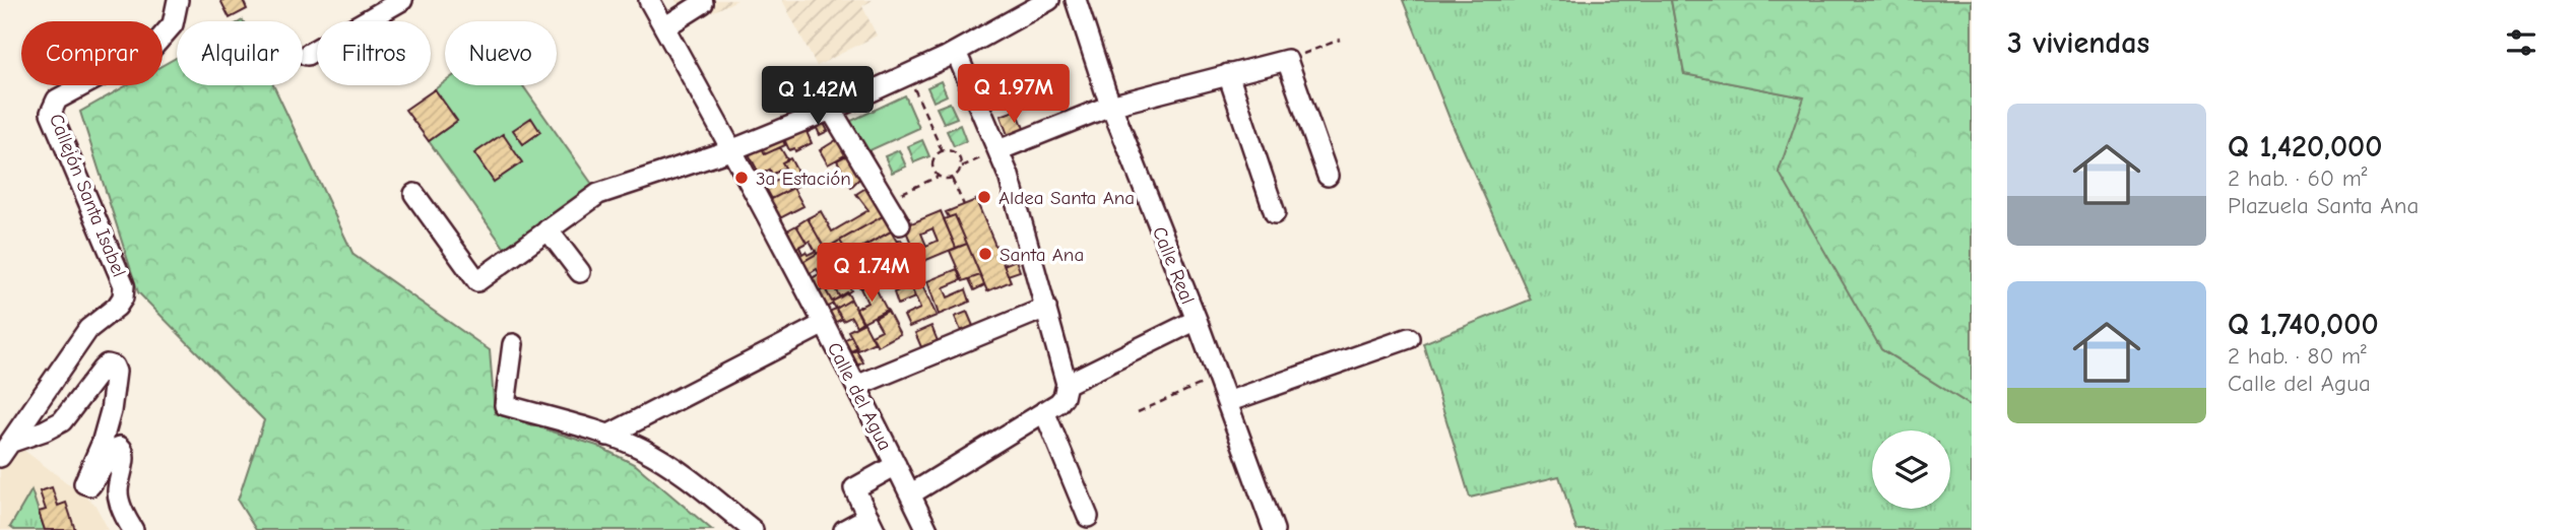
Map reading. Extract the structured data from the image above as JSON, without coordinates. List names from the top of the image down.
{
  "streets": {
    "street": ["Callejón Santa Isabel", "Calle Real", "Calle del Agua"]
  },
  "places": ["3a Estación", "Aldea Santa Ana", "Santa Ana"],
  "page": {
    "heading": "3 viviendas",
    "chip": [
      "Comprar",
      "Alquilar",
      "Filtros",
      "Nuevo"
    ],
    "price": ["Q 1.97M", "Q 1.42M", "Q 1.74M"],
    "list": [
      {
        "name": "Q 1,420,000",
        "note": "2 hab. · 60 m² · Plazuela Santa Ana"
      },
      {
        "name": "Q 1,740,000",
        "note": "2 hab. · 80 m² · Calle del Agua"
      }
    ]
  }
}
